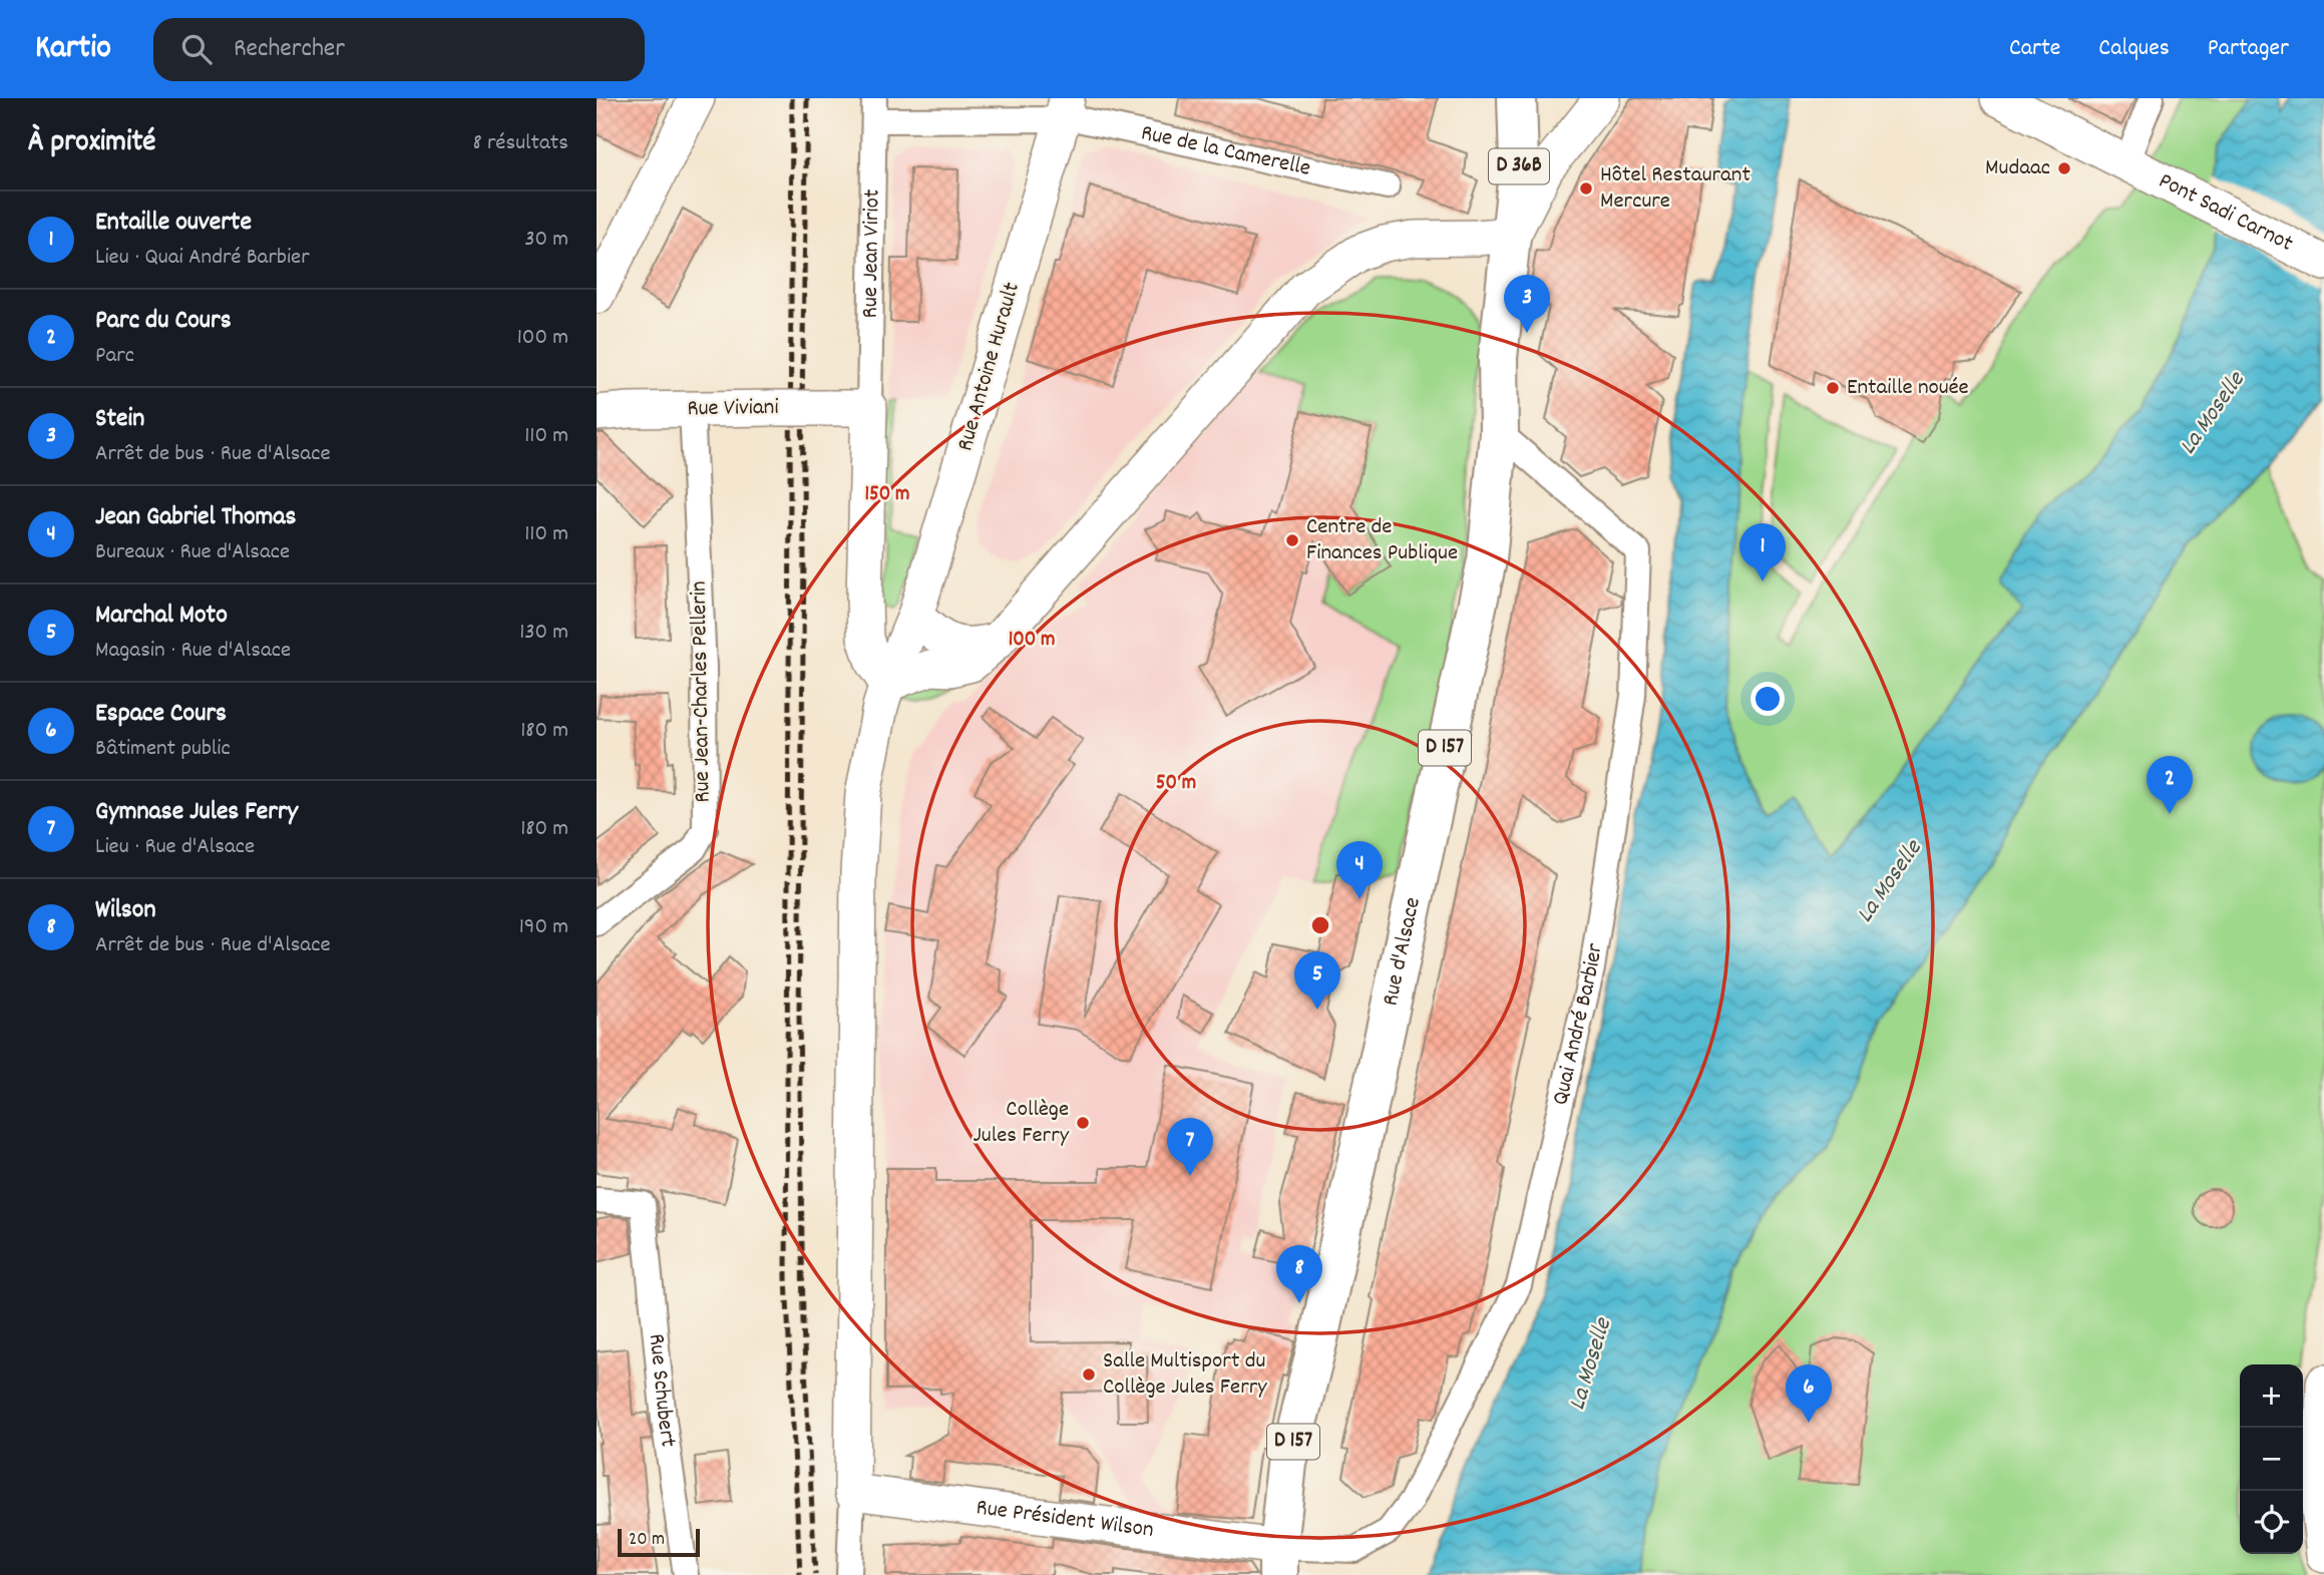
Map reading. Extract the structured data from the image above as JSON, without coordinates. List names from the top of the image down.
{
  "streets": {
    "main road": ["D 36B", "D 157", "Rue d'Alsace"],
    "street": [
      "Rue de la Camerelle",
      "Pont Sadi Carnot",
      "Rue Jean Viriot",
      "Rue Antoine Hurault",
      "Rue Viviani",
      "Rue Jean-Charles Pellerin",
      "Quai André Barbier",
      "Rue Schubert",
      "Rue Président Wilson"
    ]
  },
  "crossings": [
    ["Rue de la Camerelle", "Rue Antoine Hurault"],
    ["D 36B", "D 157"],
    ["D 36B", "Rue d'Alsace"],
    ["Rue Jean Viriot", "Rue Viviani"],
    ["Rue Antoine Hurault", "Rue Président Wilson"],
    ["Rue Viviani", "Rue Jean-Charles Pellerin"],
    ["D 157", "Rue d'Alsace"],
    ["Rue d'Alsace", "Quai André Barbier"],
    ["Rue d'Alsace", "Rue Président Wilson"],
    ["Quai André Barbier", "Rue Président Wilson"]
  ],
  "water": ["La Moselle"],
  "places": [
    "Mudaac",
    "Hôtel Restaurant Mercure",
    "Entaille nouée",
    "Centre de Finances Publique",
    "Collège Jules Ferry",
    "Salle Multisport du Collège Jules Ferry"
  ],
  "scale_bar": "20 m",
  "page": {
    "header": "Kartio",
    "search": "Rechercher",
    "nav": ["Carte", "Calques", "Partager"],
    "heading": ["À proximité", "8 résultats"],
    "list": [
      {
        "mark": "1",
        "name": "Entaille ouverte",
        "note": "Lieu · Quai André Barbier",
        "value": "30 m"
      },
      {
        "mark": "2",
        "name": "Parc du Cours",
        "note": "Parc",
        "value": "100 m"
      },
      {
        "mark": "3",
        "name": "Stein",
        "note": "Arrêt de bus · Rue d'Alsace",
        "value": "110 m"
      },
      {
        "mark": "4",
        "name": "Jean Gabriel Thomas",
        "note": "Bureaux · Rue d'Alsace",
        "value": "110 m"
      },
      {
        "mark": "5",
        "name": "Marchal Moto",
        "note": "Magasin · Rue d'Alsace",
        "value": "130 m"
      },
      {
        "mark": "6",
        "name": "Espace Cours",
        "note": "Bâtiment public",
        "value": "180 m"
      },
      {
        "mark": "7",
        "name": "Gymnase Jules Ferry",
        "note": "Lieu · Rue d'Alsace",
        "value": "180 m"
      },
      {
        "mark": "8",
        "name": "Wilson",
        "note": "Arrêt de bus · Rue d'Alsace",
        "value": "190 m"
      }
    ],
    "pins": [
      "3",
      "1",
      "2",
      "4",
      "5",
      "7",
      "8",
      "6"
    ],
    "map_buttons": ["+", "−"],
    "scale": "20 m"
  },
  "rings": ["150 m", "100 m", "50 m"]
}
